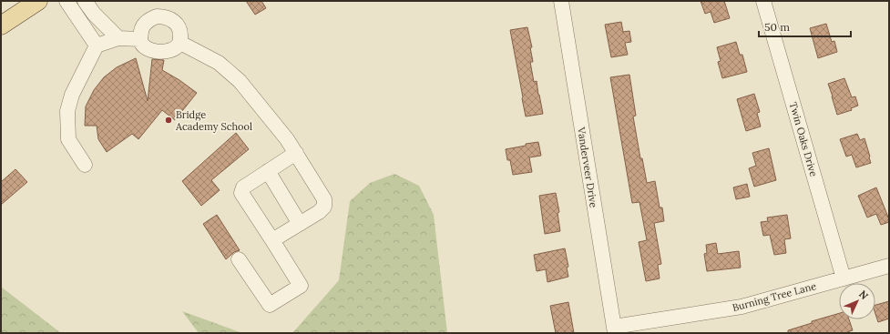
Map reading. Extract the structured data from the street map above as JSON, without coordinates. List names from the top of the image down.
{
  "streets": {
    "street": ["Twin Oaks Drive", "Vanderveer Drive", "Burning Tree Lane"]
  },
  "crossings": [
    ["Twin Oaks Drive", "Burning Tree Lane"],
    ["Vanderveer Drive", "Burning Tree Lane"]
  ],
  "places": ["Bridge Academy School"],
  "scale_bar": "50 m",
  "north": "top right"
}
